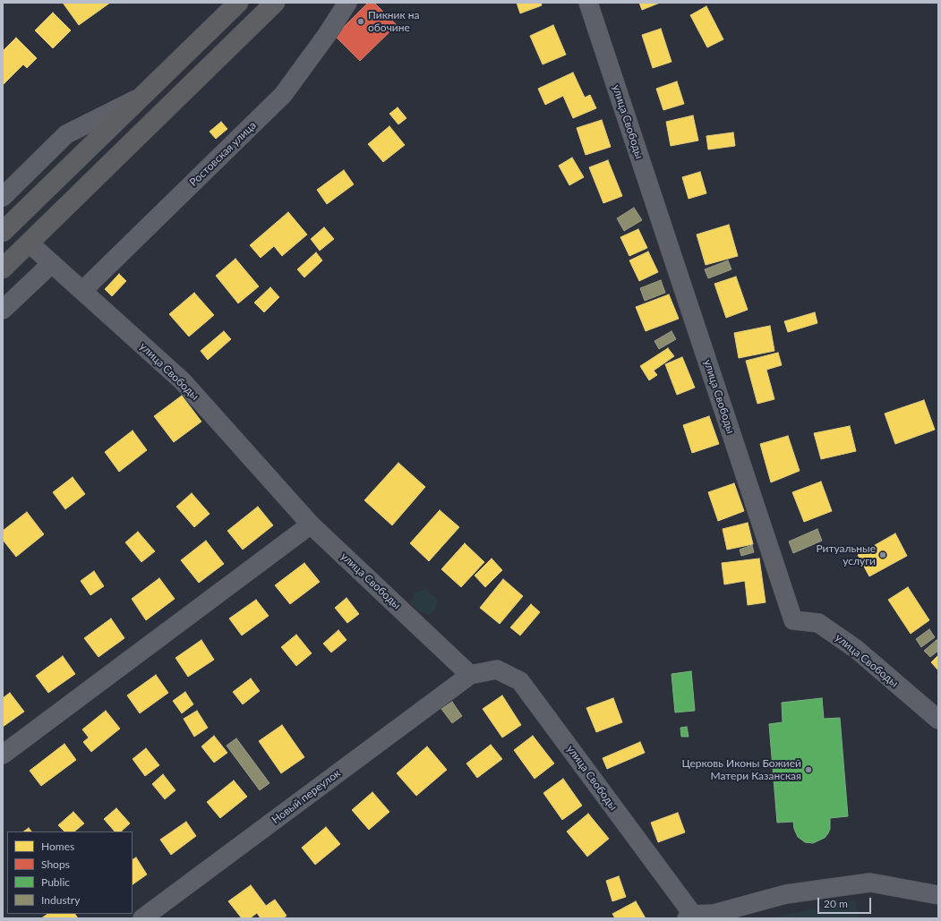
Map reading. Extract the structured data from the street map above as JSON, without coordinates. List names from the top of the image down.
{
  "streets": {
    "street": ["улица Свободы", "Ростовская улица", "Новый переулок"]
  },
  "crossings": [
    ["улица Свободы", "Ростовская улица"],
    ["улица Свободы", "Новый переулок"]
  ],
  "places": ["Пикник на обочине", "Ритуальные услуги", "Церковь Иконы Божией Матери Казанская"],
  "legend": [
    "Homes",
    "Shops",
    "Public",
    "Industry"
  ],
  "scale_bar": "20 m"
}
